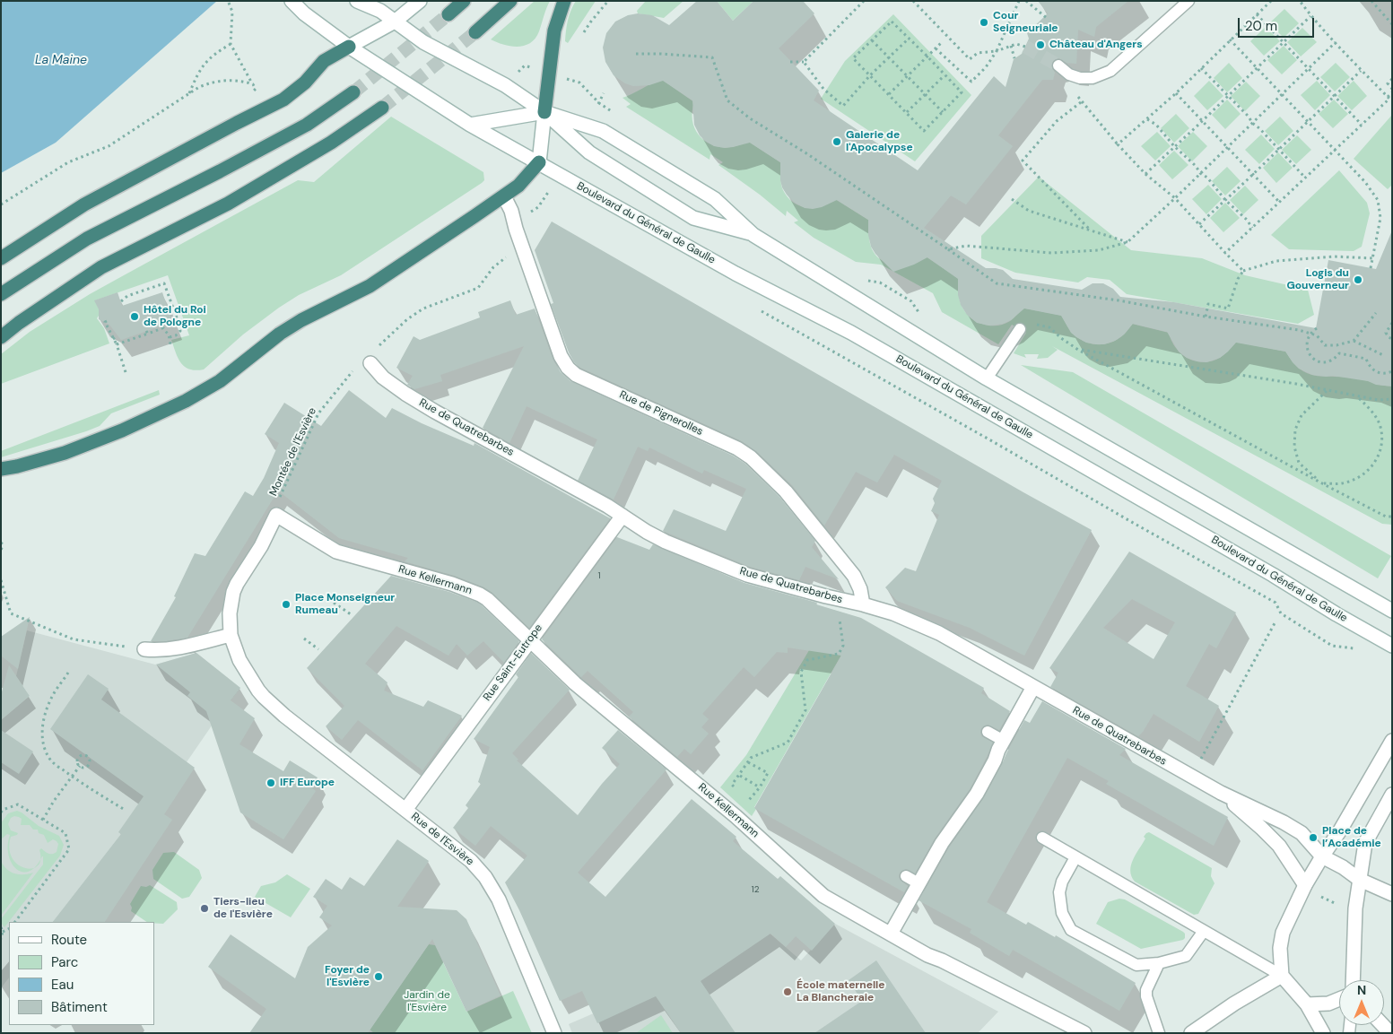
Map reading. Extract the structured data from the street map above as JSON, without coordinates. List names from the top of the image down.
{
  "streets": {
    "street": [
      "Boulevard du Général de Gaulle",
      "Rue de Pignerolles",
      "Rue de Quatrebarbes",
      "Rue Kellermann",
      "Rue Saint-Eutrope",
      "Rue de l'Esvière"
    ],
    "path": ["Montée de l'Esvière"]
  },
  "crossings": [
    ["Rue de Pignerolles", "Rue de Quatrebarbes"],
    ["Rue de Quatrebarbes", "Rue Saint-Eutrope"],
    ["Montée de l'Esvière", "Rue Kellermann"],
    ["Rue Kellermann", "Rue Saint-Eutrope"],
    ["Rue Saint-Eutrope", "Rue de l'Esvière"]
  ],
  "water": ["La Maine"],
  "parks": ["Jardin de l'Esvière"],
  "places": [
    "Cour Seigneuriale",
    "Château d'Angers",
    "Galerie de l'Apocalypse",
    "Logis du Gouverneur",
    "Hôtel du Roi de Pologne",
    "Place Monseigneur Rumeau",
    "IFF Europe",
    "Place de l’Académie",
    "Tiers-lieu de l'Esvière",
    "Foyer de l'Esvière",
    "École maternelle La Blancheraie"
  ],
  "house_numbers": ["1", "12"],
  "legend": [
    "Route",
    "Parc",
    "Eau",
    "Bâtiment"
  ],
  "scale_bar": "20 m",
  "north": "top"
}
